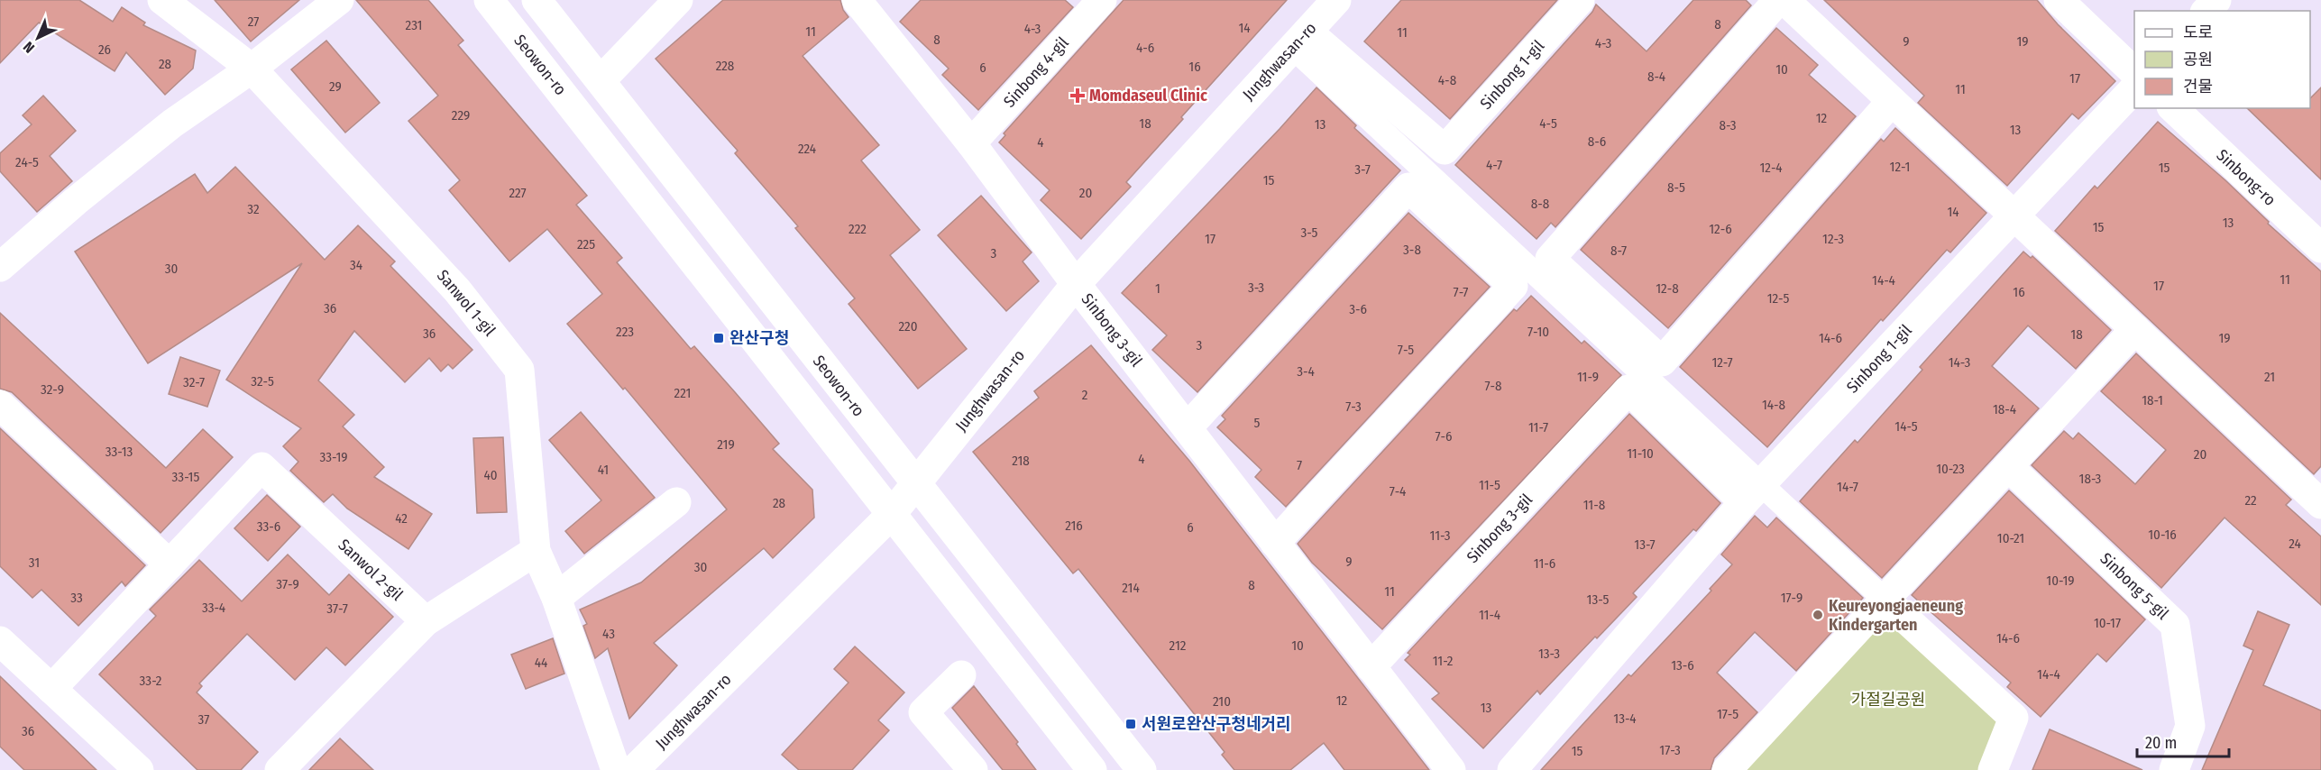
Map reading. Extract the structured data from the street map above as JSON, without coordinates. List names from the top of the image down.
{
  "streets": {
    "street": [
      "Junghwasan-ro",
      "Seowon-ro",
      "Sinbong 4-gil",
      "Sinbong 1-gil",
      "Sinbong-ro",
      "Sanwol 1-gil",
      "Sinbong 3-gil",
      "Sanwol 2-gil",
      "Sinbong 5-gil"
    ]
  },
  "crossings": [
    ["Junghwasan-ro", "Seowon-ro"],
    ["Junghwasan-ro", "Sinbong 1-gil"],
    ["Junghwasan-ro", "Sinbong 3-gil"],
    ["Sinbong 1-gil", "Sinbong 3-gil"]
  ],
  "parks": ["가절길공원"],
  "places": {
    "health": ["Momdaseul Clinic"],
    "transit": ["완산구청", "서원로완산구청네거리"],
    "other": ["Keureyongjaeneung Kindergarten"]
  },
  "house_numbers": [
    "27",
    "8",
    "231",
    "14",
    "4-3",
    "11",
    "11",
    "8",
    "9",
    "19",
    "4-3",
    "4-6",
    "26",
    "28",
    "228",
    "16",
    "6",
    "10",
    "8-4",
    "17",
    "4-8",
    "29",
    "11",
    "229",
    "12",
    "18",
    "4-5",
    "13",
    "8-3",
    "13",
    "8-6",
    "4",
    "224",
    "24-5",
    "4-7",
    "12-1",
    "12-4",
    "15",
    "3-7",
    "15",
    "8-5",
    "227",
    "20",
    "8-8",
    "32",
    "14",
    "13",
    "15",
    "222",
    "12-6",
    "3-5",
    "17",
    "12-3",
    "225",
    "3-8",
    "8-7",
    "3",
    "34",
    "30",
    "11",
    "14-4",
    "17",
    "3-3",
    "1",
    "12-8",
    "7-7",
    "16",
    "12-5",
    "36",
    "3-6",
    "220",
    "223",
    "7-10",
    "36",
    "18",
    "14-6",
    "19",
    "3",
    "7-5",
    "12-7",
    "14-3",
    "3-4",
    "11-9",
    "21",
    "32-5",
    "32-7",
    "7-8",
    "32-9",
    "221",
    "2",
    "18-1",
    "14-8",
    "7-3",
    "18-4",
    "5",
    "14-5",
    "11-7",
    "7-6",
    "219",
    "33-13",
    "11-10",
    "20",
    "33-19",
    "4",
    "218",
    "7",
    "10-23",
    "41",
    "40",
    "33-15",
    "18-3",
    "11-5",
    "14-7",
    "7-4",
    "22",
    "28",
    "11-8",
    "42",
    "216",
    "33-6",
    "6",
    "10-16",
    "11-3",
    "10-21",
    "24",
    "13-7",
    "9",
    "31",
    "11-6",
    "30",
    "10-19",
    "37-9",
    "8",
    "214",
    "11",
    "33",
    "17-9",
    "13-5",
    "33-4",
    "37-7",
    "11-4",
    "10-17",
    "43",
    "14-6",
    "212",
    "10",
    "13-3",
    "11-2",
    "44",
    "13-6",
    "14-4",
    "33-2",
    "12",
    "210",
    "13",
    "17-5",
    "13-4",
    "37",
    "36",
    "17-3",
    "15"
  ],
  "legend": ["도로", "공원", "건물"],
  "scale_bar": "20 m",
  "north": "bottom left"
}
